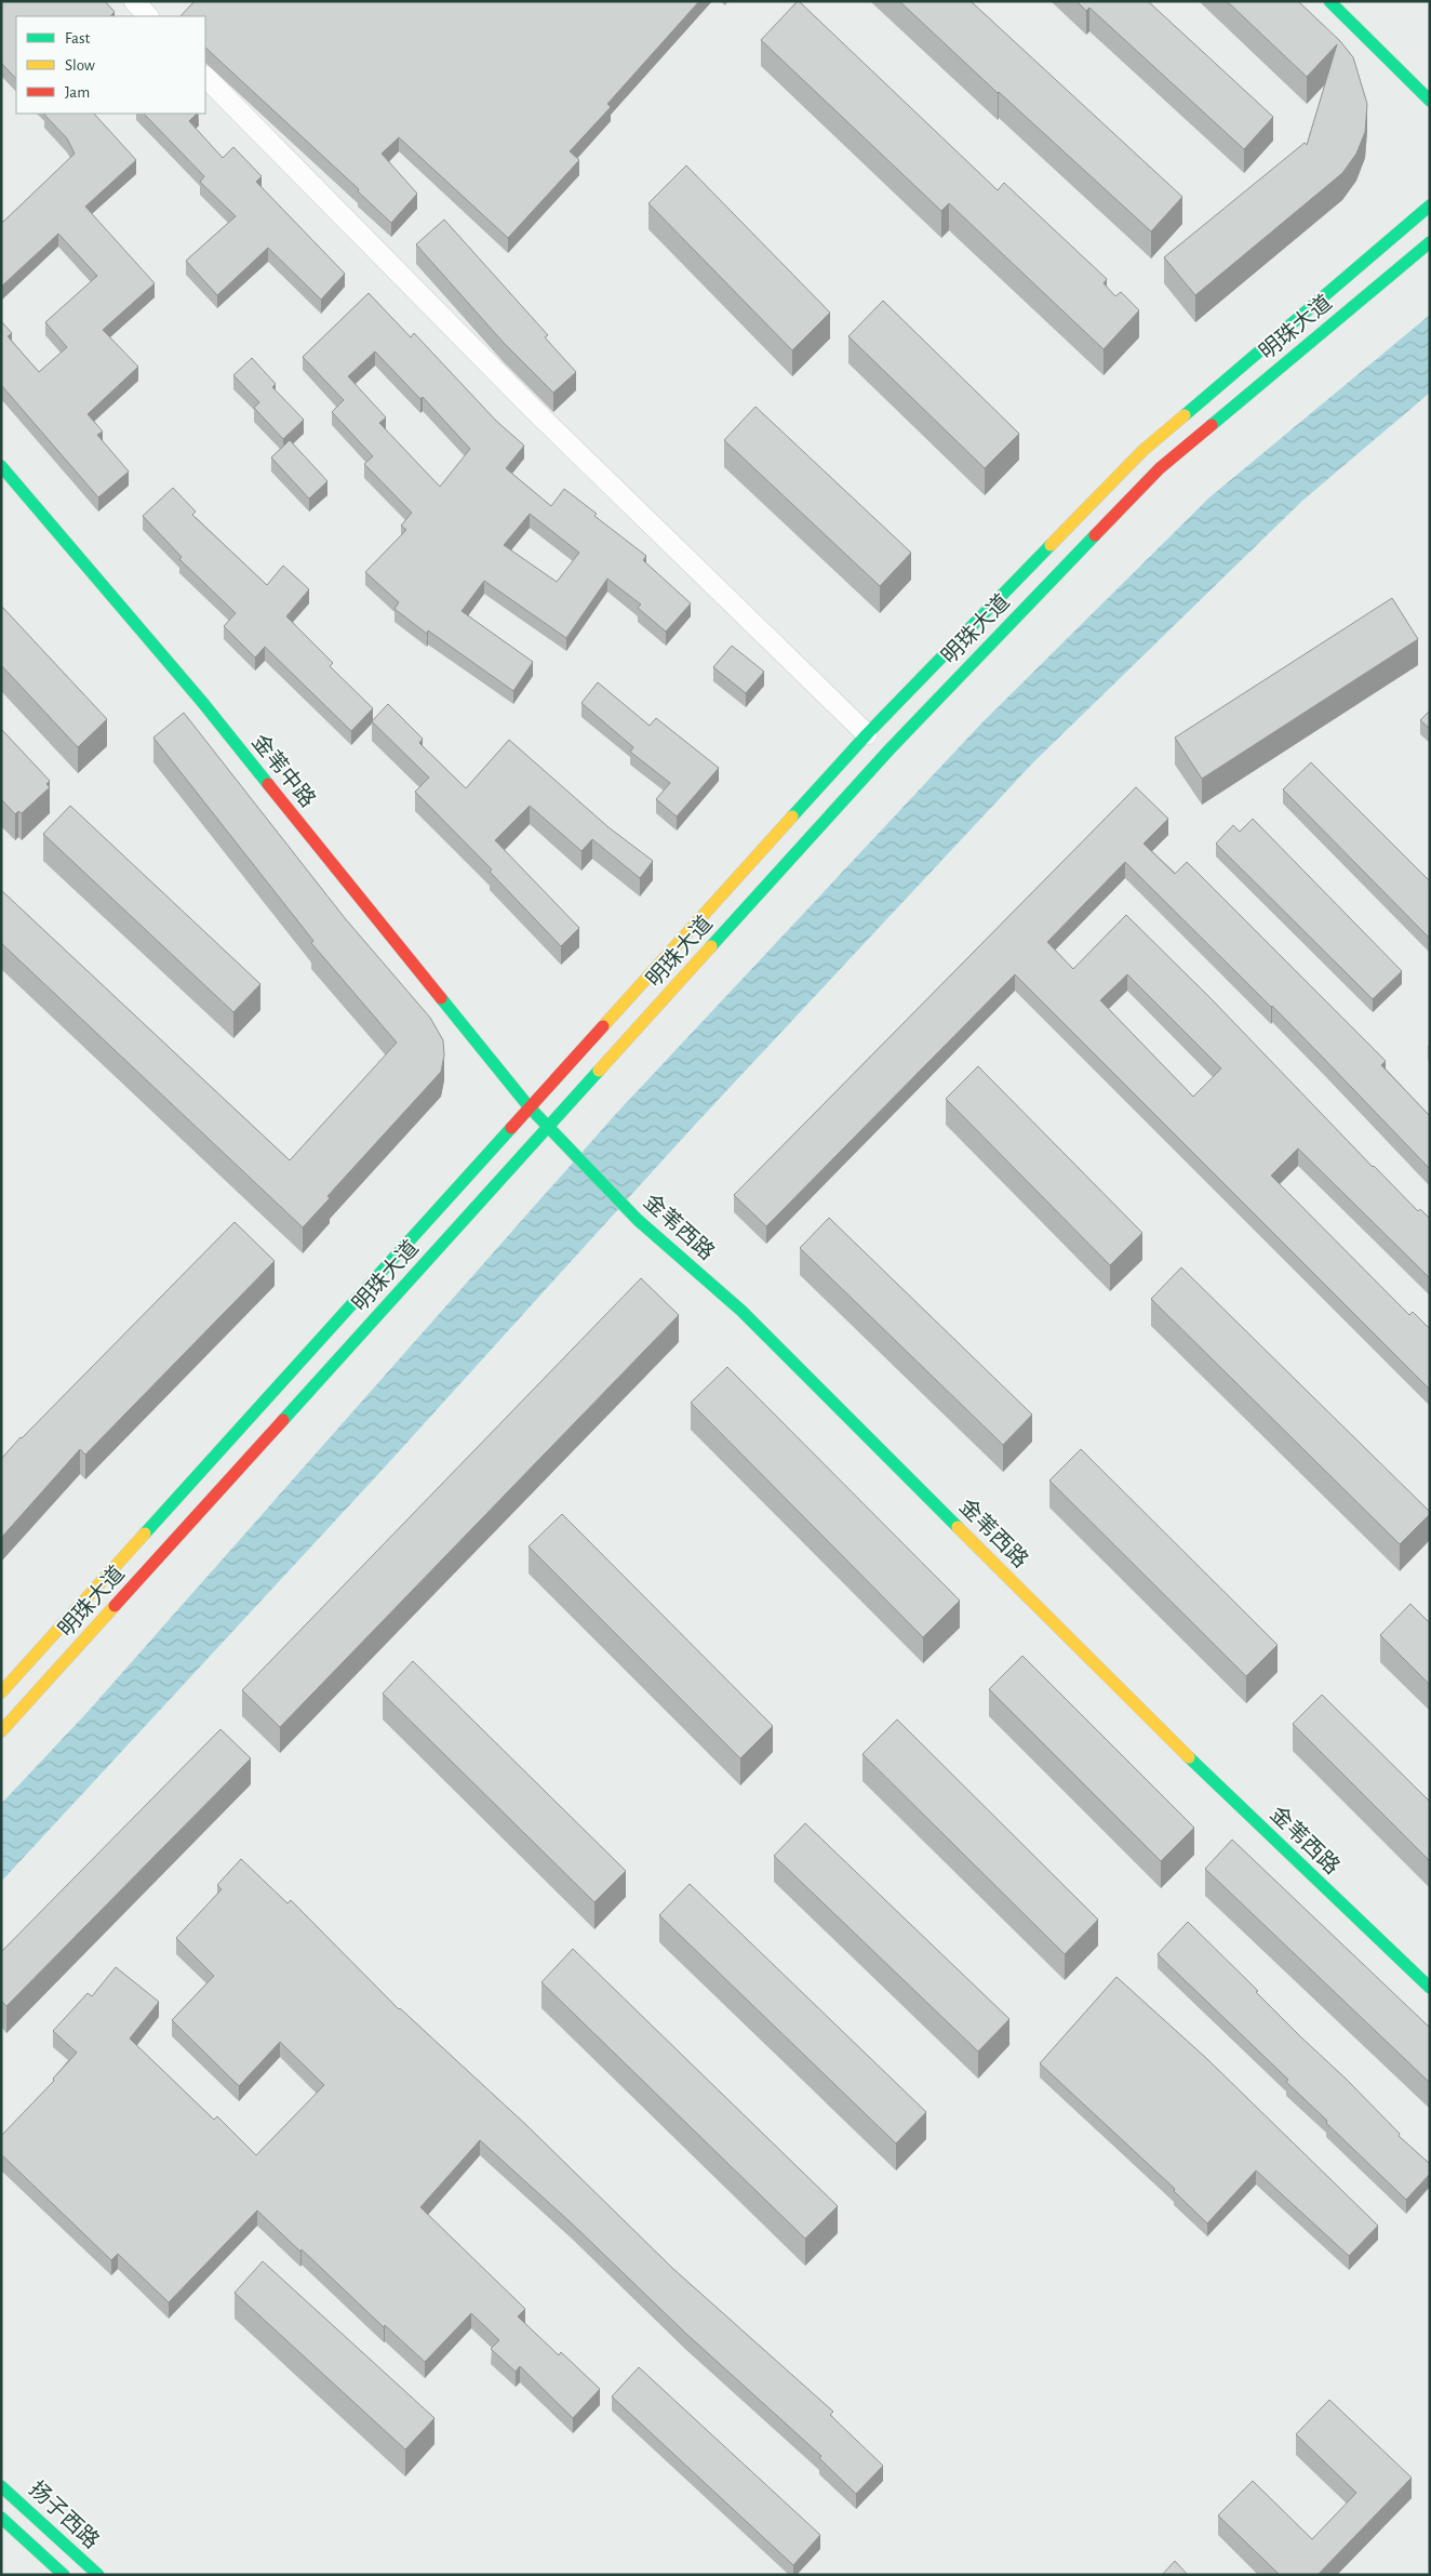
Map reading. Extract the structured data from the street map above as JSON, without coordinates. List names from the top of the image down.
{
  "streets": {
    "main road": [
      "明珠大道",
      "金苇中路",
      "金苇西路",
      "扬子西路"
    ]
  },
  "crossings": [
    ["明珠大道", "金苇中路"],
    ["明珠大道", "金苇西路"],
    ["金苇中路", "金苇西路"]
  ],
  "legend": ["Fast", "Slow", "Jam"]
}
